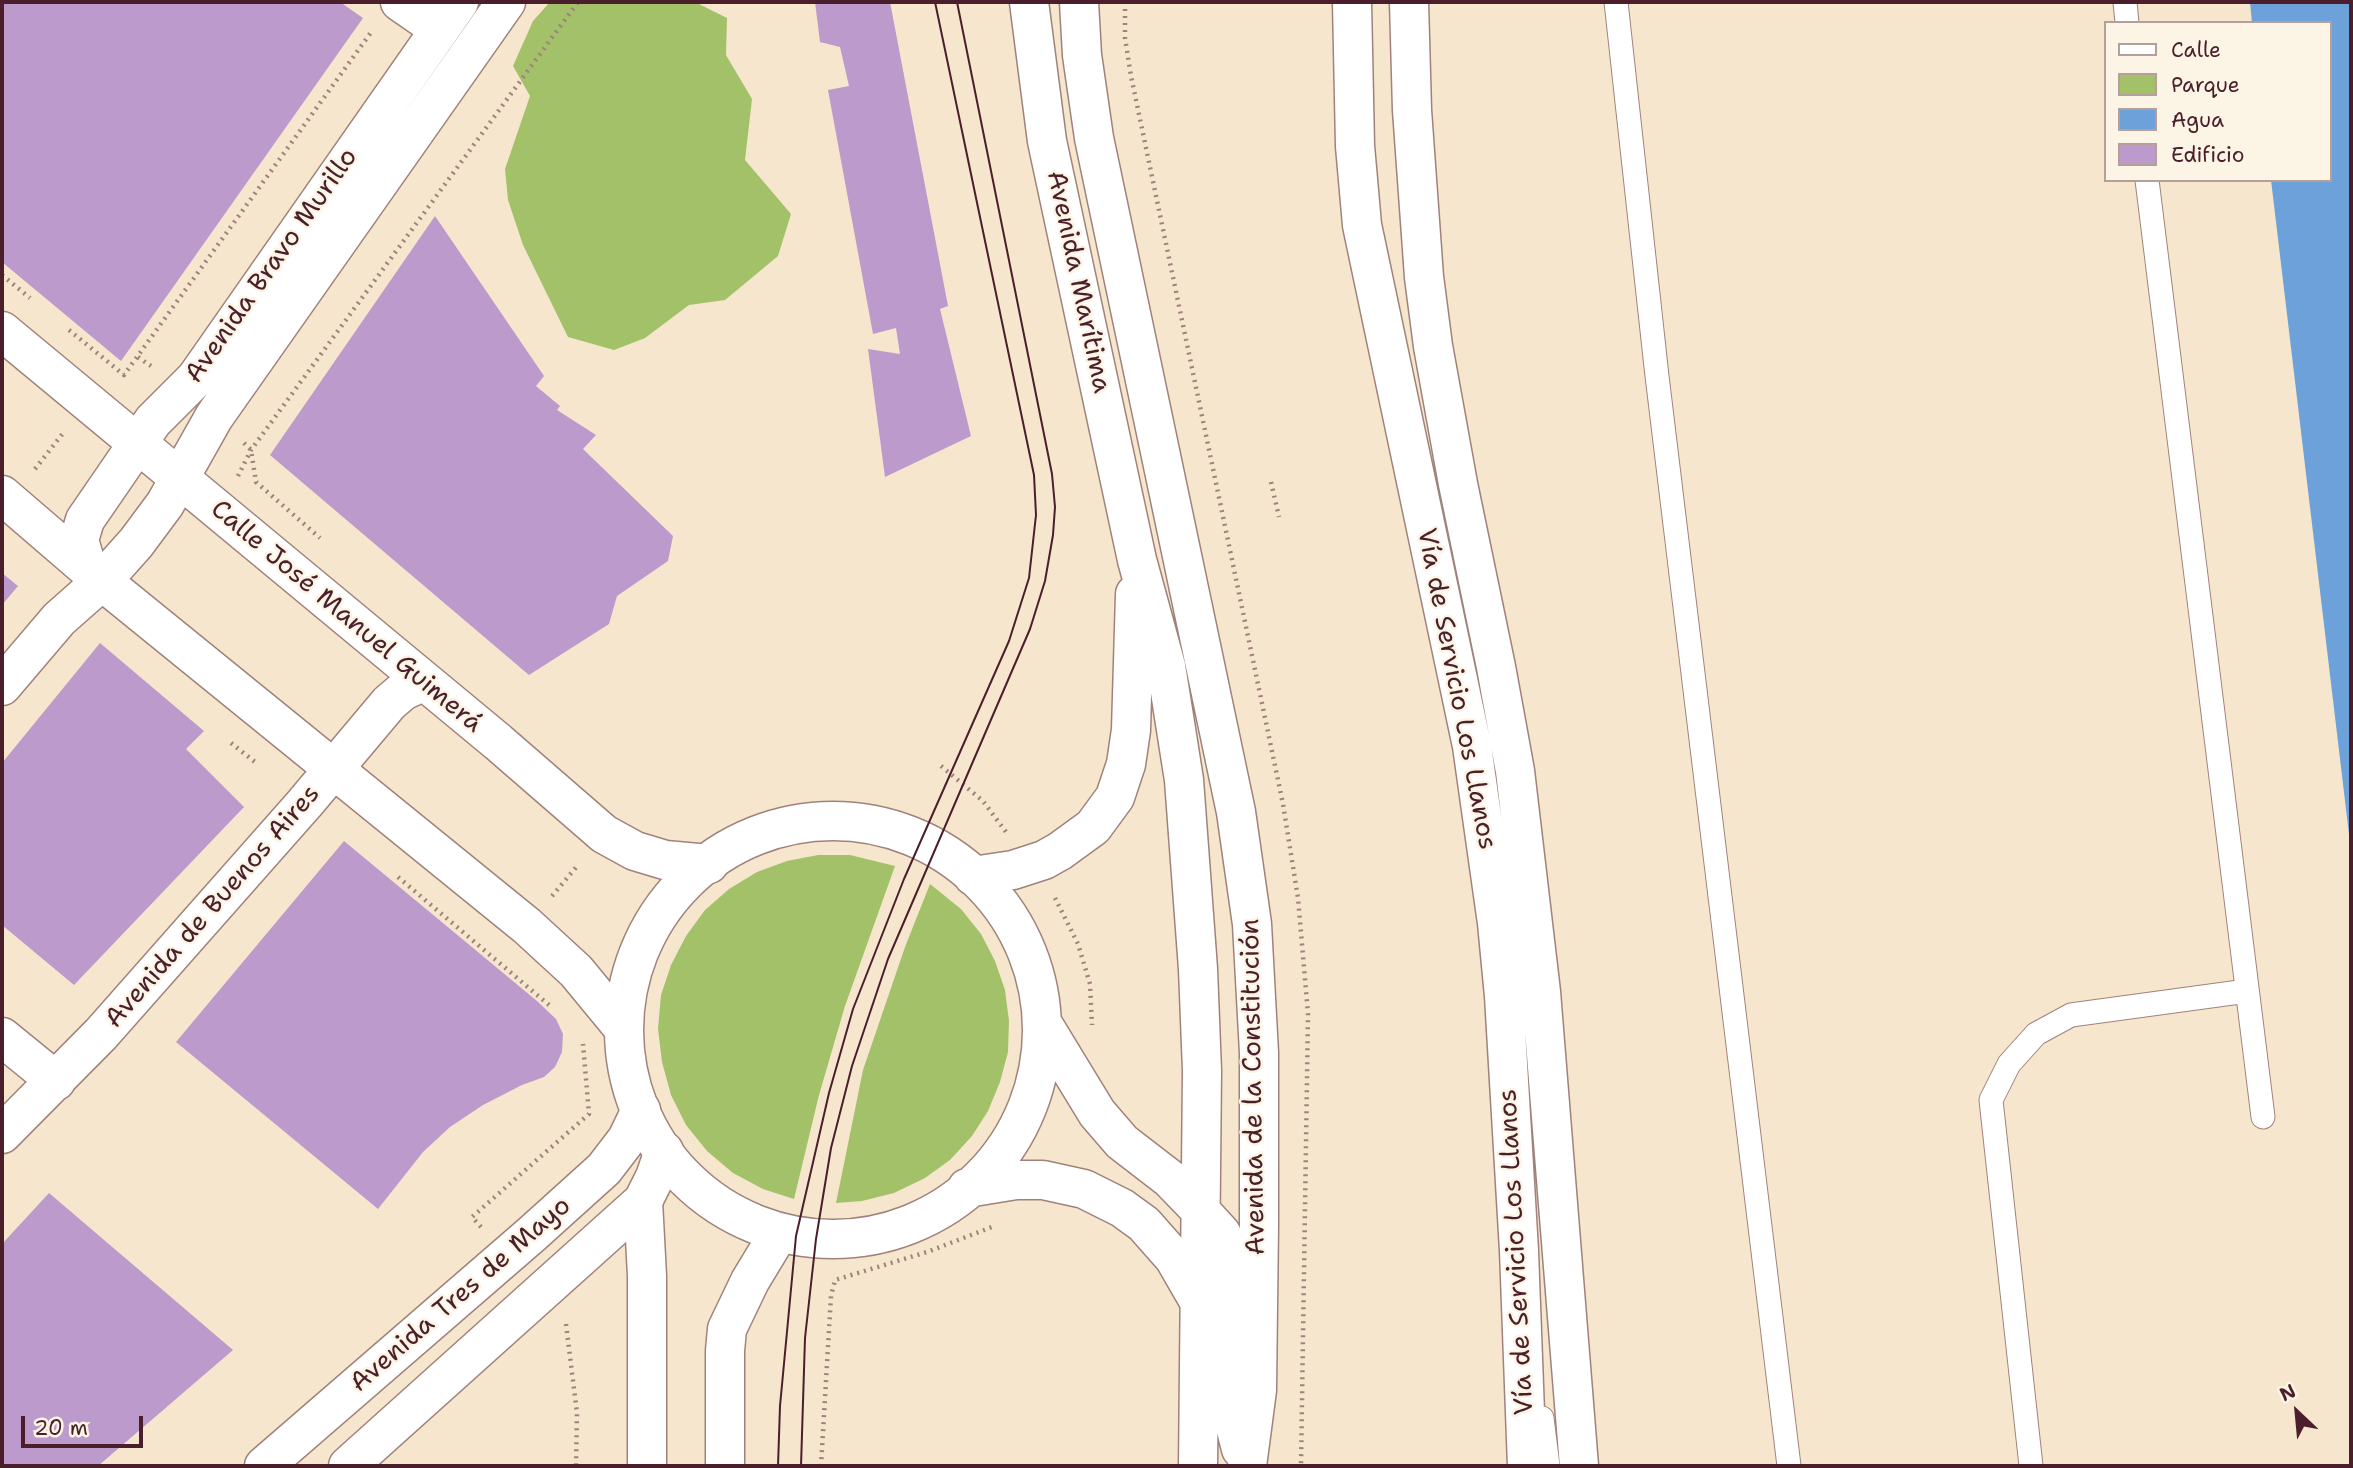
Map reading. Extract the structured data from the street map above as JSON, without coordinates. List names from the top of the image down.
{
  "streets": {
    "main road": [
      "Avenida Bravo Murillo",
      "Avenida Marítima",
      "Calle José Manuel Guimerá",
      "Vía de Servicio Los Llanos",
      "Avenida de Buenos Aires",
      "Avenida de la Constitución",
      "Avenida Tres de Mayo"
    ]
  },
  "crossings": [
    ["Avenida Bravo Murillo", "Calle José Manuel Guimerá"],
    ["Avenida Marítima", "Avenida de la Constitución"],
    ["Calle José Manuel Guimerá", "Avenida de Buenos Aires"]
  ],
  "legend": [
    "Calle",
    "Parque",
    "Agua",
    "Edificio"
  ],
  "scale_bar": "20 m",
  "north": "top left"
}
